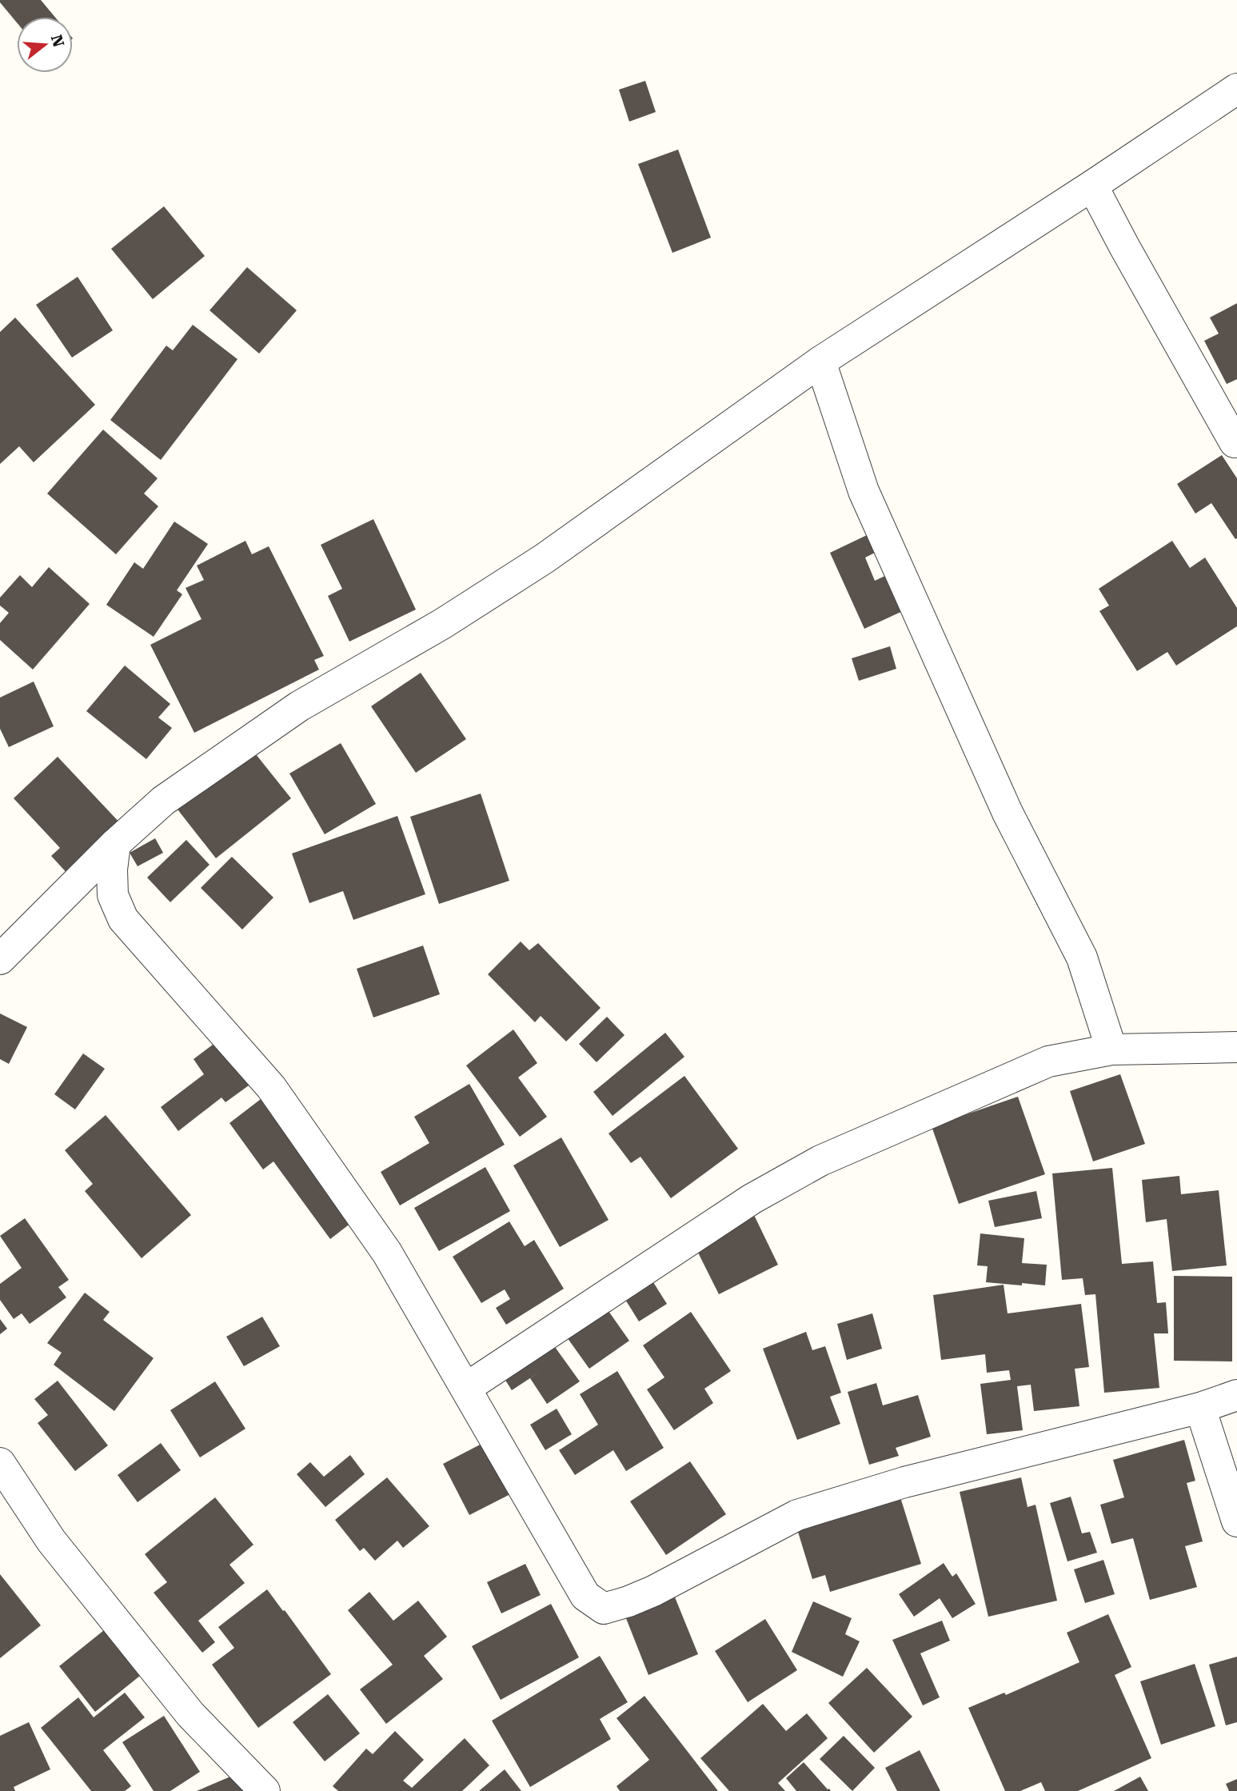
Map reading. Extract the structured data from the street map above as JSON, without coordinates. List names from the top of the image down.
{
  "north": "right"
}
